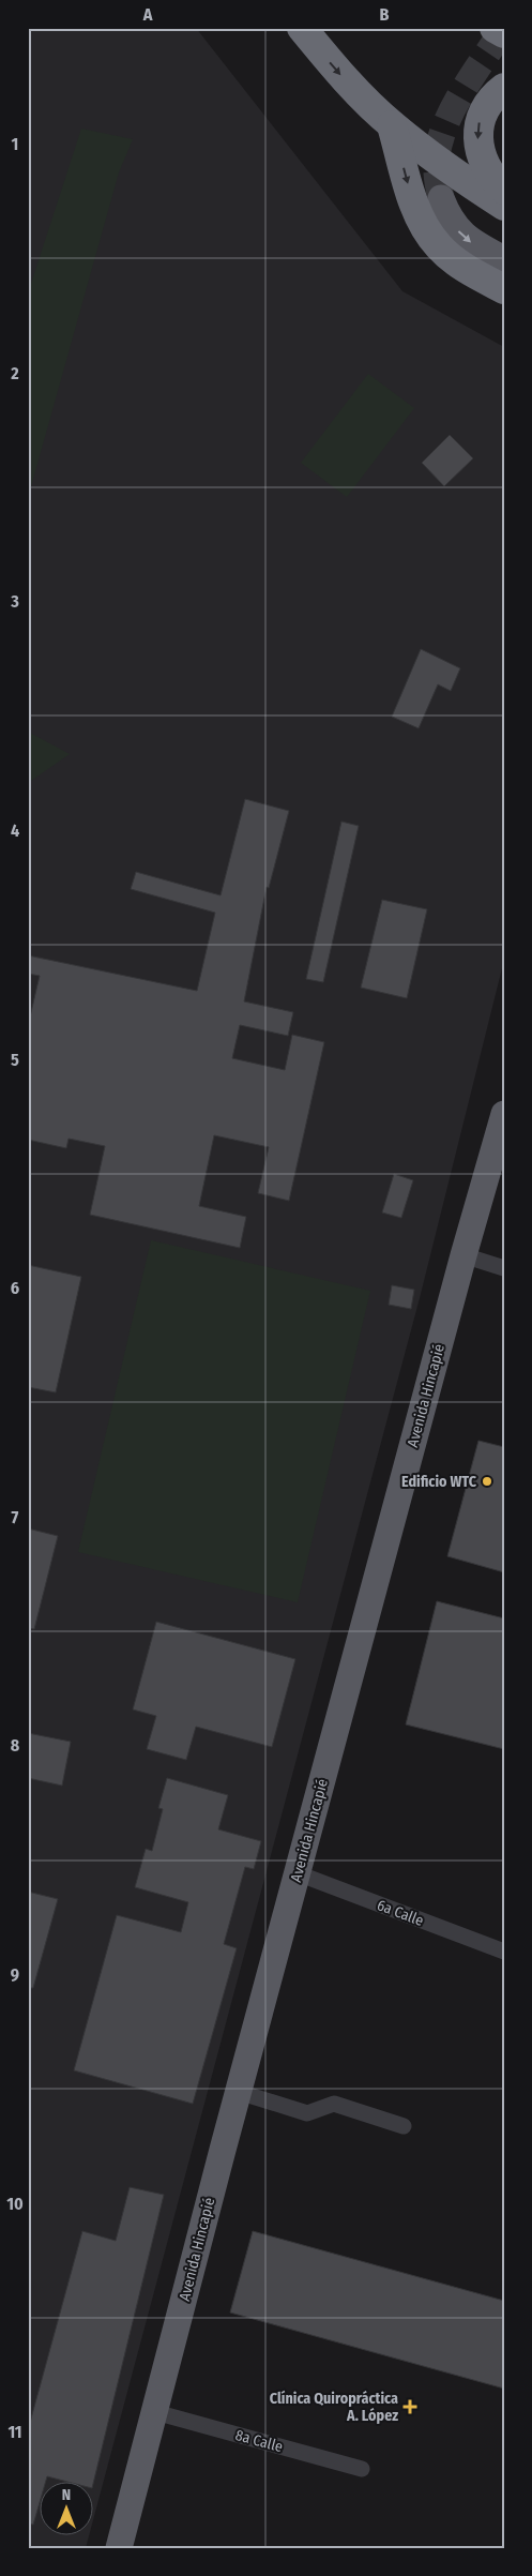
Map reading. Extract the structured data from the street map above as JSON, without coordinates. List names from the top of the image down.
{
  "streets": {
    "main road": ["Avenida Hincapié"],
    "street": ["6a Calle", "8a Calle"]
  },
  "crossings": [
    ["Avenida Hincapié", "6a Calle"],
    ["Avenida Hincapié", "8a Calle"]
  ],
  "places": {
    "other": ["Edificio WTC"],
    "health": ["Clínica Quiropráctica A. López"]
  },
  "north": "top",
  "grid": {
    "columns": ["A", "B"],
    "rows": [
      "1",
      "2",
      "3",
      "4",
      "5",
      "6",
      "7",
      "8",
      "9",
      "10",
      "11"
    ]
  }
}
